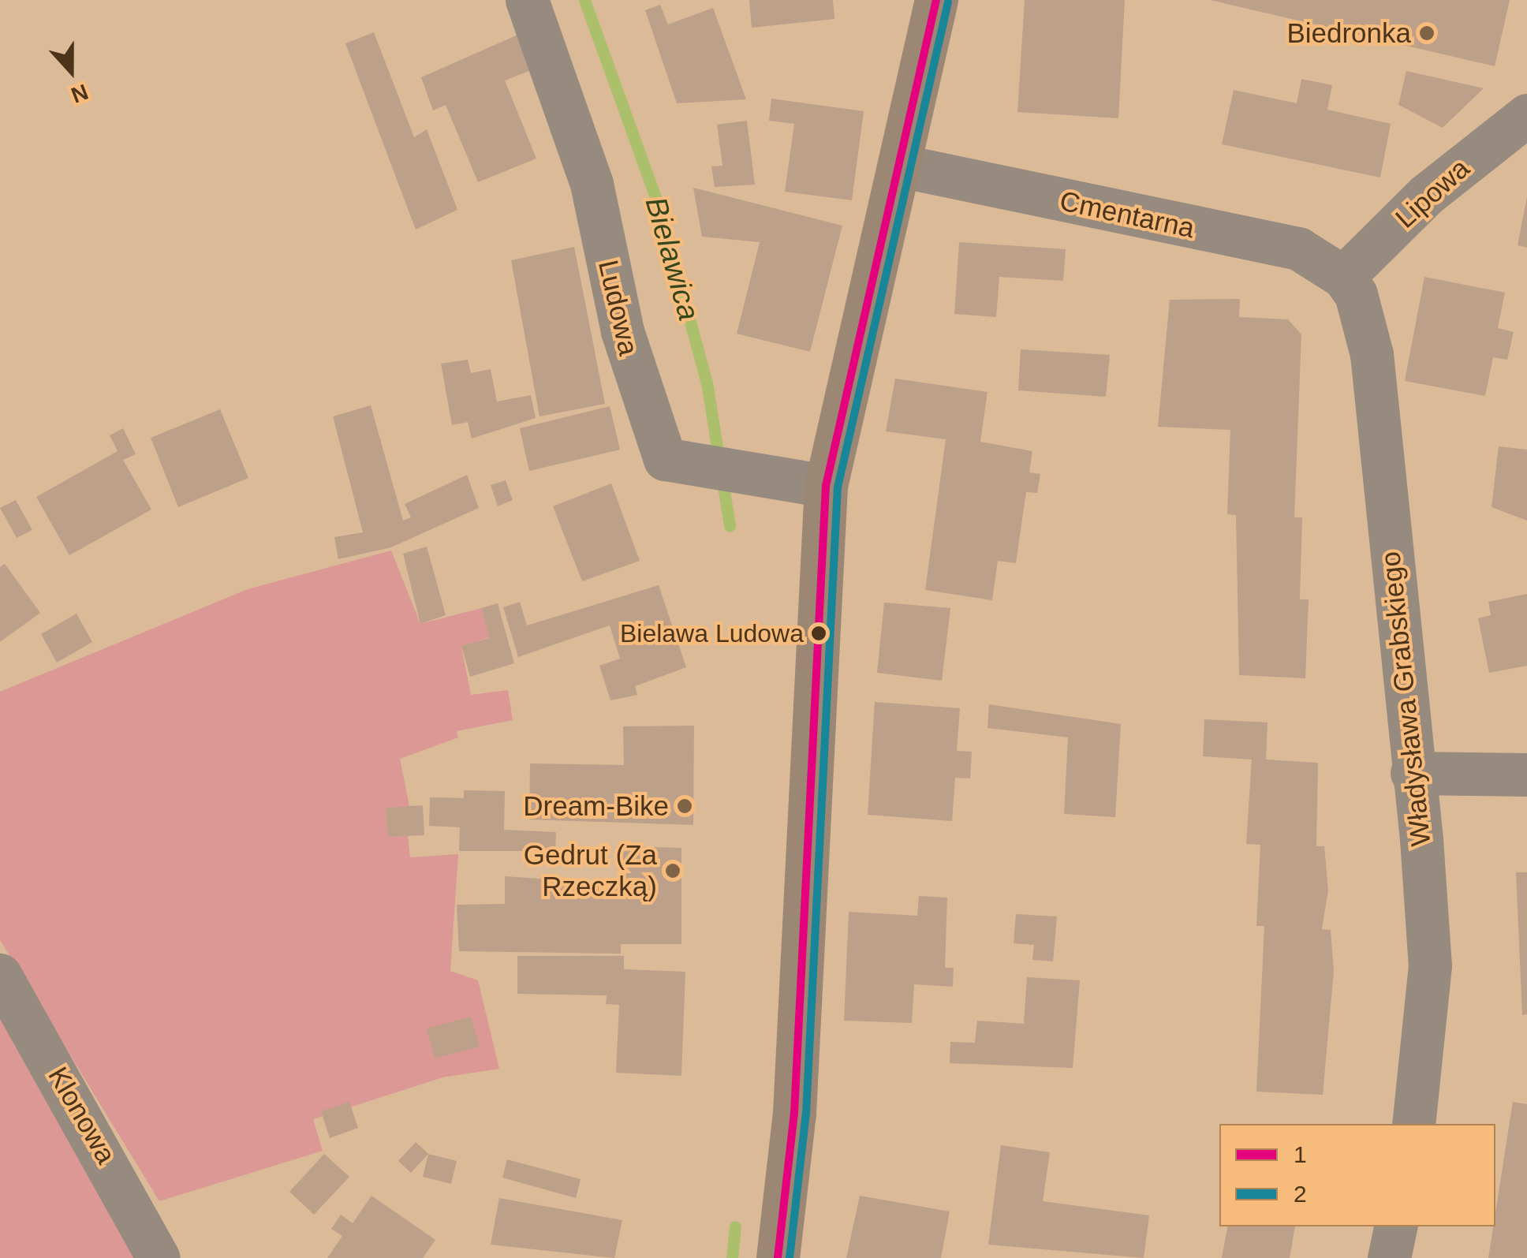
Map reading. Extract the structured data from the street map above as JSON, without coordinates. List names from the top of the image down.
{
  "streets": {
    "street": [
      "Lipowa",
      "Cmentarna",
      "Ludowa",
      "Władysława Grabskiego",
      "Klonowa"
    ]
  },
  "crossings": [
    ["Lipowa", "Cmentarna"],
    ["Lipowa", "Władysława Grabskiego"],
    ["Cmentarna", "Władysława Grabskiego"]
  ],
  "water": ["Bielawica"],
  "places": [
    "Biedronka",
    "Bielawa Ludowa",
    "Dream-Bike",
    "Gedrut (Za Rzeczką)"
  ],
  "lines": ["transit line 1", "transit line 2"],
  "legend": ["1", "2"],
  "north": "bottom"
}
